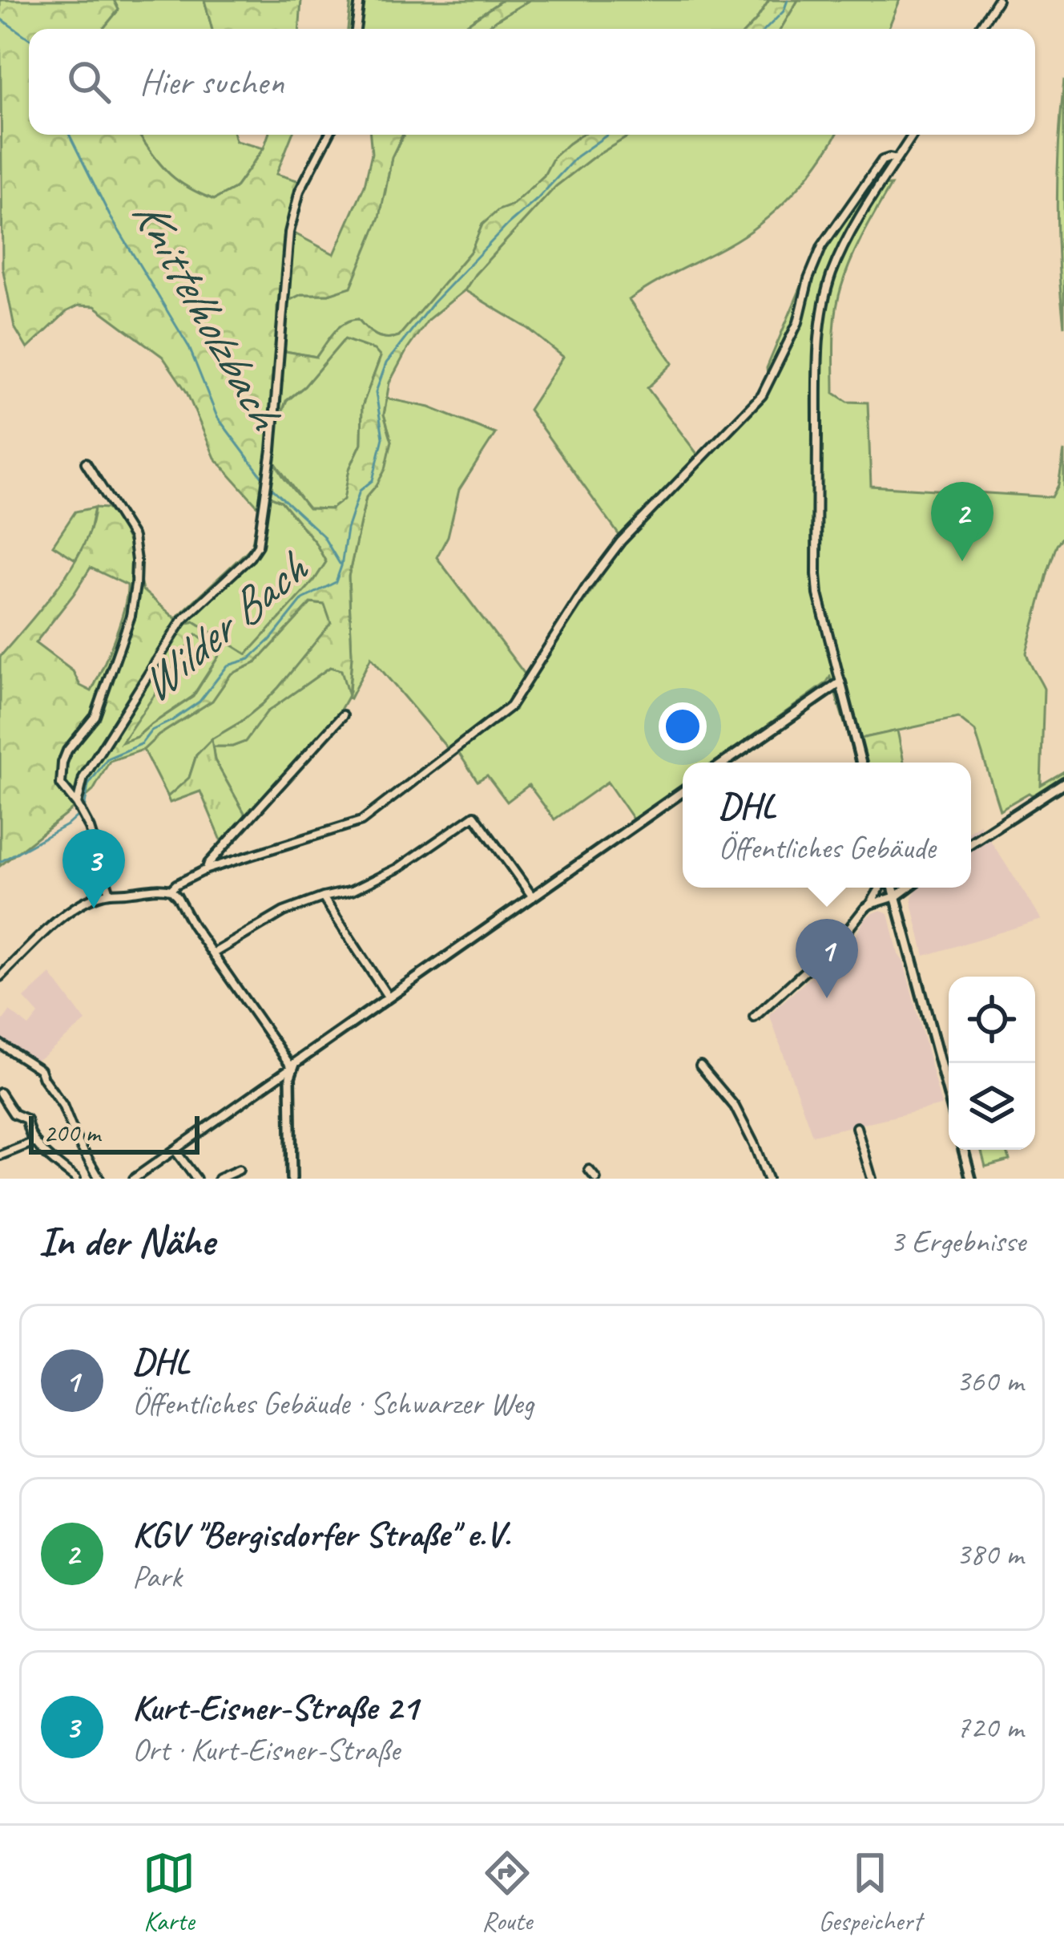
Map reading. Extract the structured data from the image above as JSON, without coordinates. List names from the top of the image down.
{
  "water": ["Knittelholzbach", "Wilder Bach"],
  "scale_bar": "200 m",
  "page": {
    "search": "Hier suchen",
    "pins": ["2", "3", "1"],
    "popup": ["DHL", "Öffentliches Gebäude"],
    "scale": "200 m",
    "heading": ["In der Nähe", "3 Ergebnisse"],
    "list": [
      {
        "mark": "1",
        "name": "DHL",
        "note": "Öffentliches Gebäude · Schwarzer Weg",
        "value": "360 m"
      },
      {
        "mark": "2",
        "name": "KGV \"Bergisdorfer Straße\" e.V.",
        "note": "Park",
        "value": "380 m"
      },
      {
        "mark": "3",
        "name": "Kurt-Eisner-Straße 21",
        "note": "Ort · Kurt-Eisner-Straße",
        "value": "720 m"
      }
    ],
    "nav": ["Karte", "Route", "Gespeichert"]
  }
}
